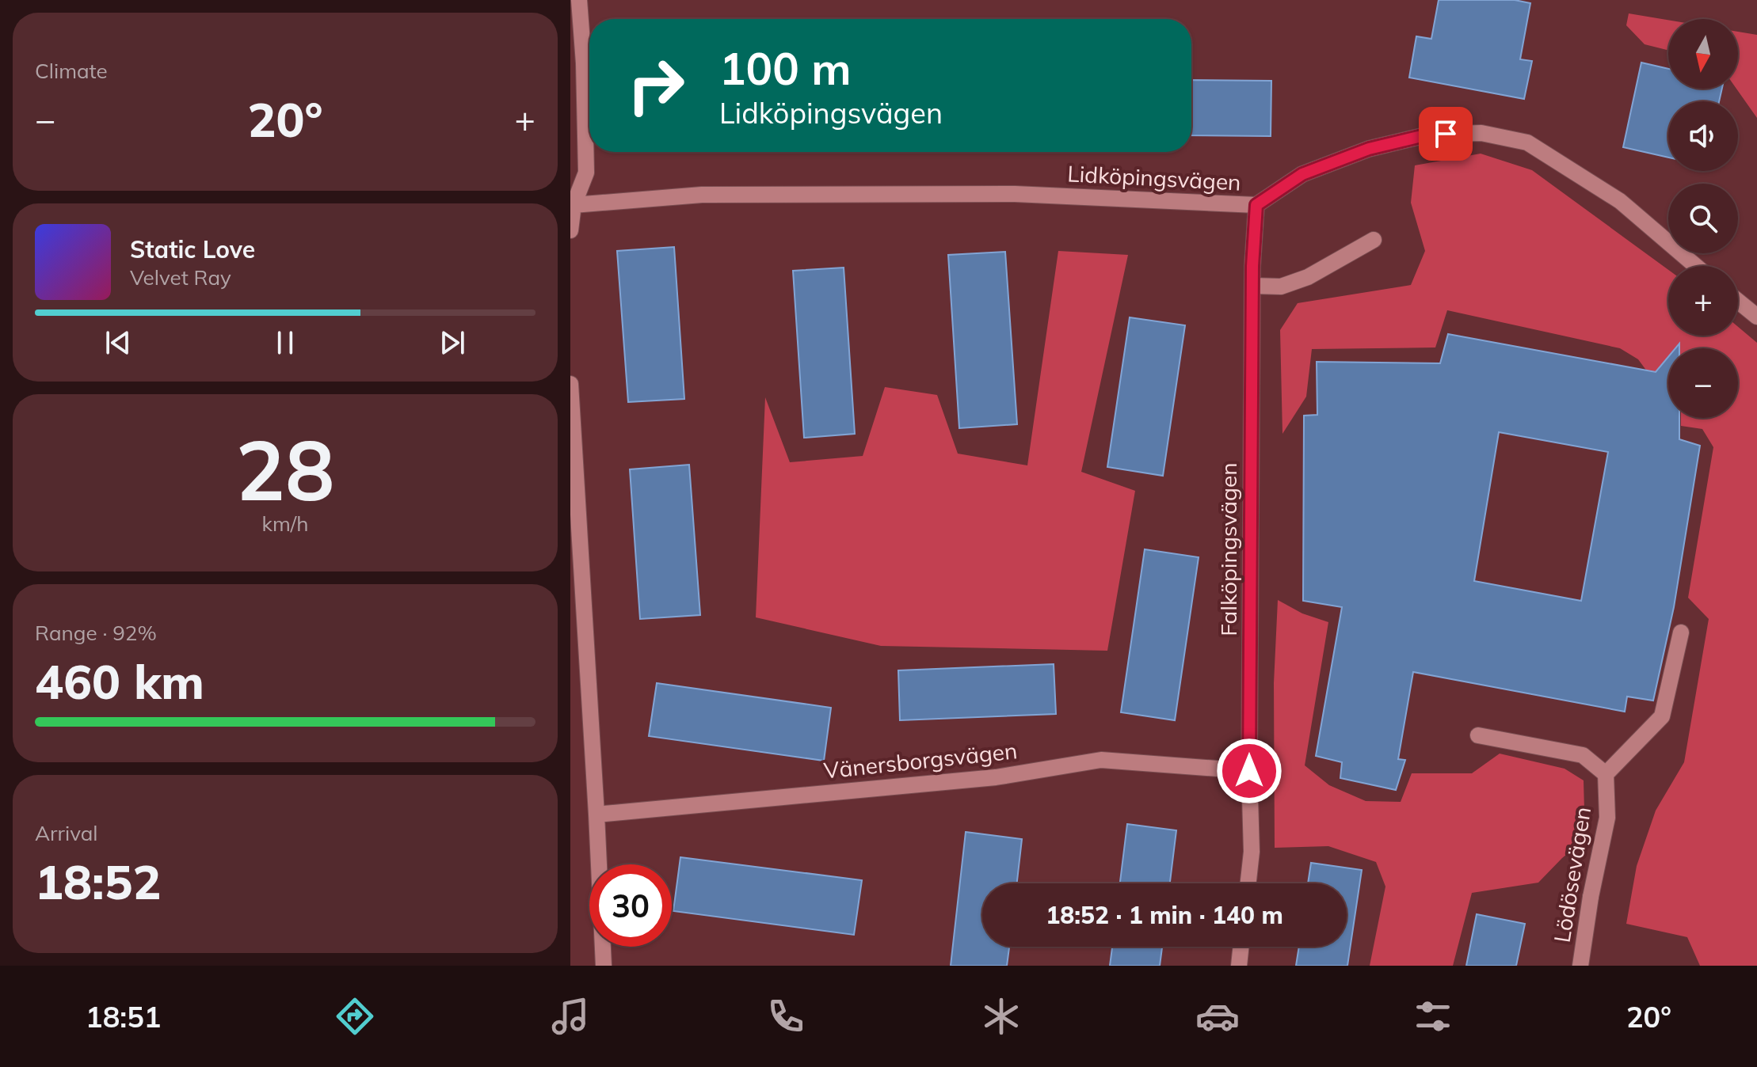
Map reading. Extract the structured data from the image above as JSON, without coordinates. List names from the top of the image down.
{
  "streets": {
    "street": [
      "Lidköpingsvägen",
      "Falköpingsvägen",
      "Vänersborgsvägen",
      "Lödösevägen"
    ]
  },
  "crossings": [
    ["Lidköpingsvägen", "Falköpingsvägen"],
    ["Falköpingsvägen", "Vänersborgsvägen"]
  ],
  "north": "bottom",
  "page": {
    "tile": [
      "Climate",
      ["28", "km/h"],
      ["Range · 92%", "460 km"],
      ["Arrival", "18:52"]
    ],
    "map_buttons": ["+", "−"],
    "turn": ["100 m", "Lidköpingsvägen"],
    "heat": ["−", "20°", "+"],
    "song": ["Static Love", "Velvet Ray"],
    "limit": "30",
    "trip": "18:52 · 1 min · 140 m",
    "tabs": ["18:51", "20°"]
  }
}
